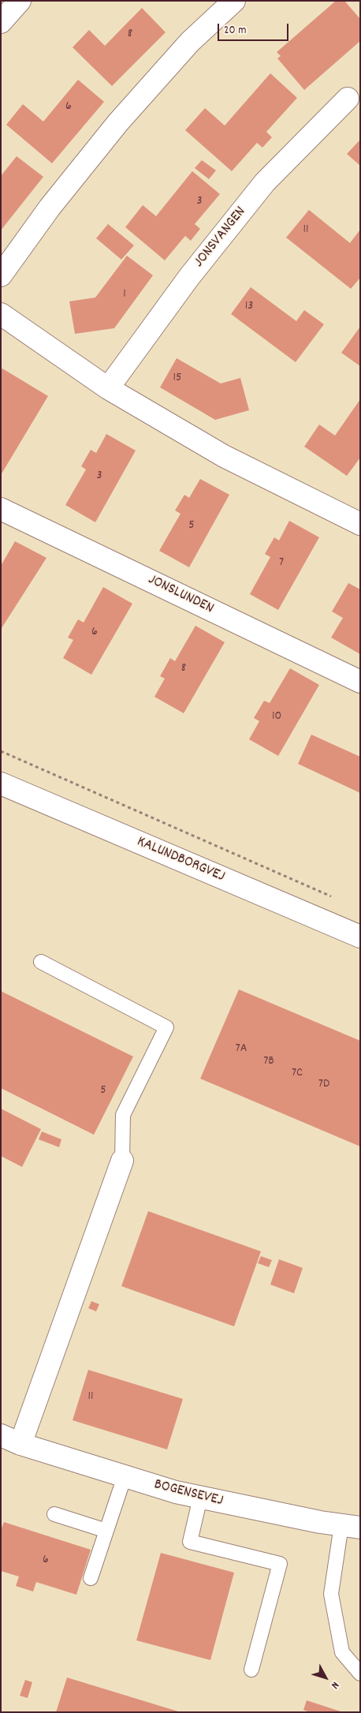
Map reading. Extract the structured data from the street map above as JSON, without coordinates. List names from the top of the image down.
{
  "streets": {
    "street": [
      "JONSVANGEN",
      "JONSLUNDEN",
      "KALUNDBORGVEJ",
      "BOGENSEVEJ"
    ]
  },
  "house_numbers": [
    "8",
    "6",
    "3",
    "11",
    "1",
    "13",
    "15",
    "3",
    "5",
    "7",
    "6",
    "8",
    "10",
    "7A",
    "7B",
    "7C",
    "7D",
    "5",
    "11",
    "6"
  ],
  "scale_bar": "20 m",
  "north": "bottom right"
}
